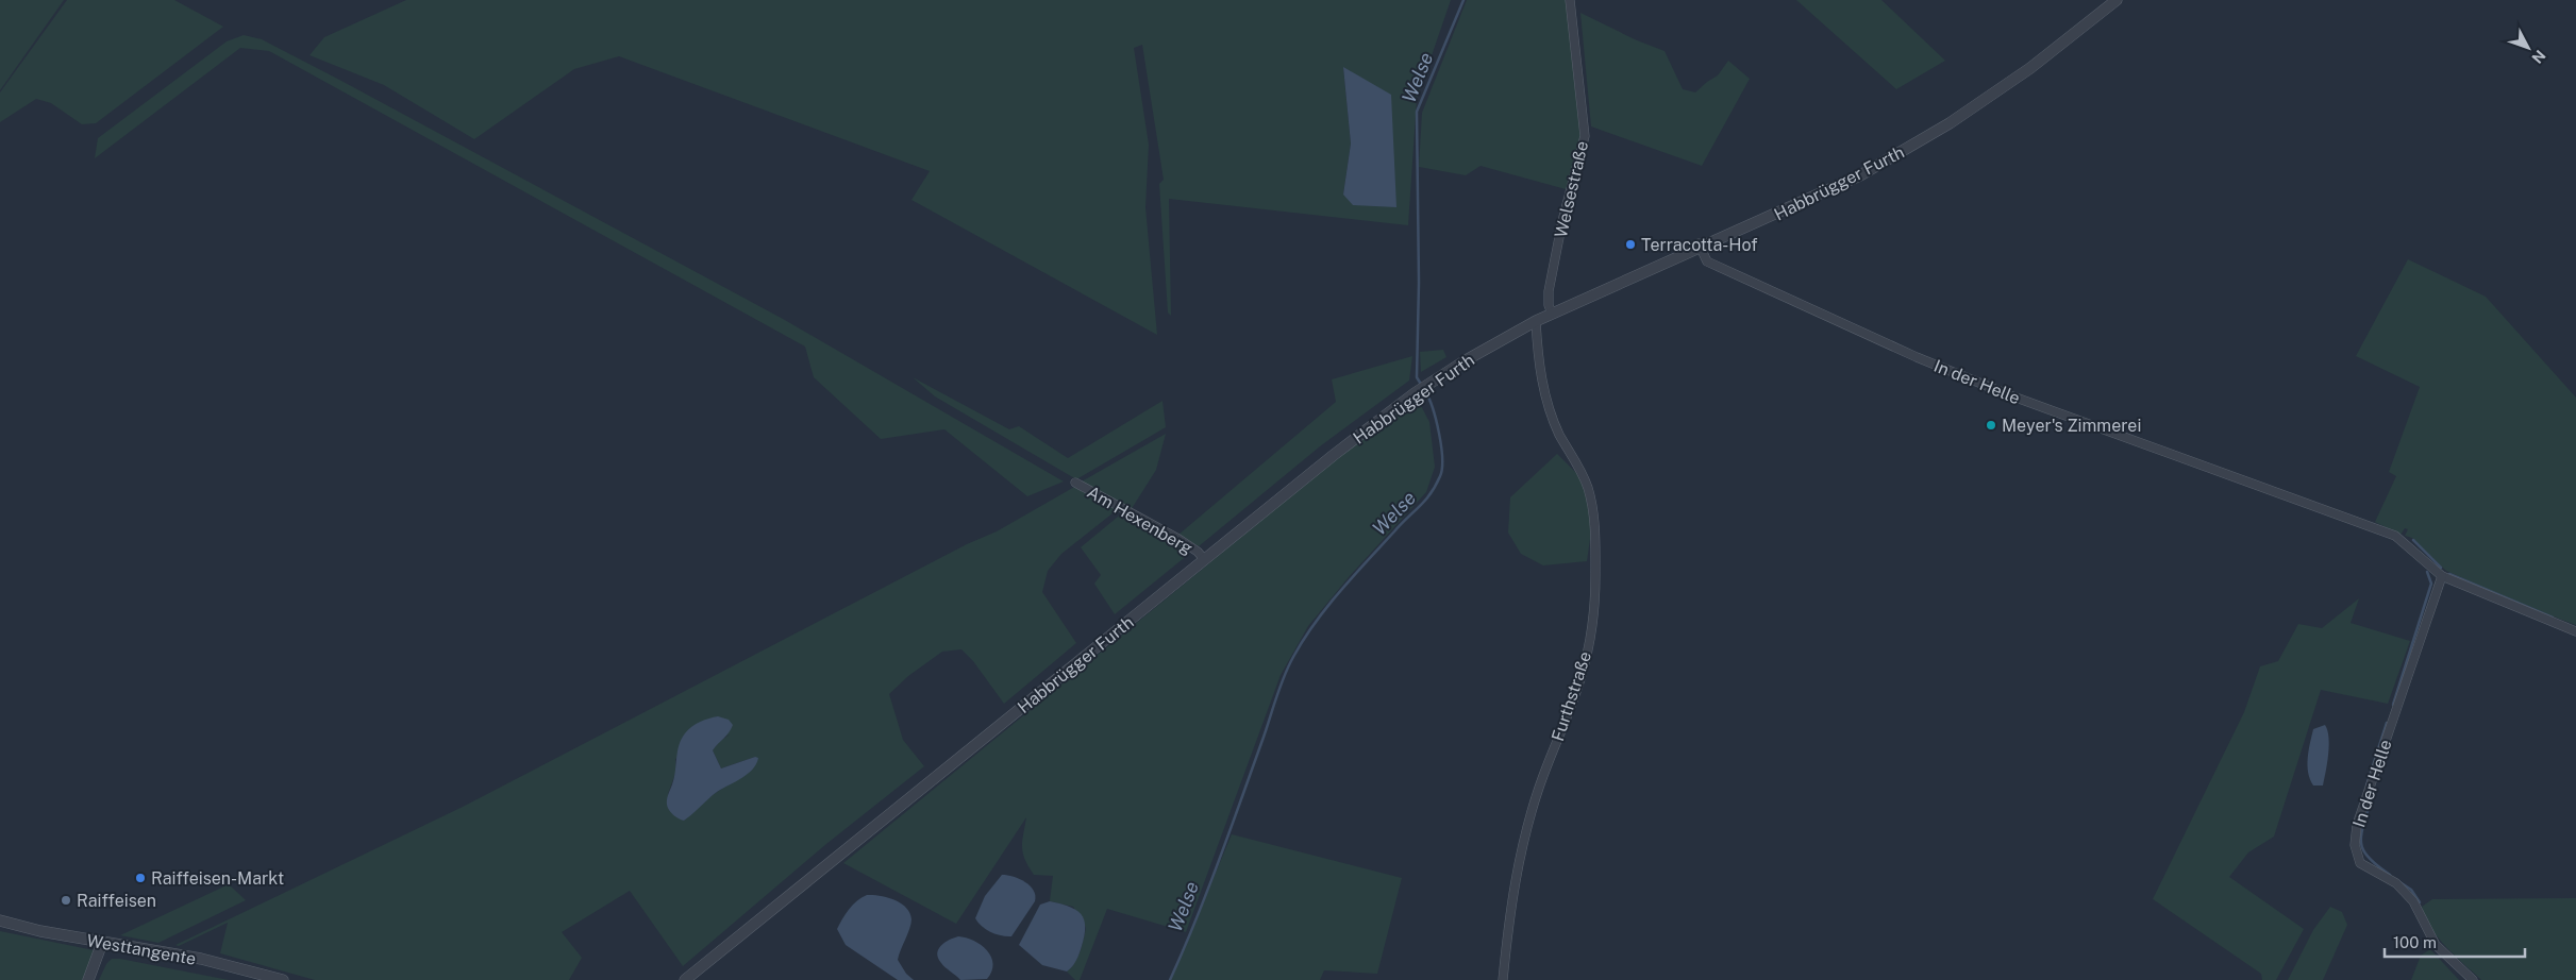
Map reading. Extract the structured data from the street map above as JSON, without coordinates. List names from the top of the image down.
{
  "streets": {
    "street": [
      "Habbrügger Furth",
      "Welsestraße",
      "In der Helle",
      "Am Hexenberg",
      "Furthstraße",
      "Westtangente"
    ]
  },
  "crossings": [
    ["Habbrügger Furth", "Welsestraße"],
    ["Habbrügger Furth", "In der Helle"],
    ["Habbrügger Furth", "Am Hexenberg"],
    ["Habbrügger Furth", "Furthstraße"]
  ],
  "water": ["Welse"],
  "places": [
    "Terracotta-Hof",
    "Meyer's Zimmerei",
    "Raiffeisen-Markt",
    "Raiffeisen"
  ],
  "scale_bar": "100 m",
  "north": "bottom right"
}
